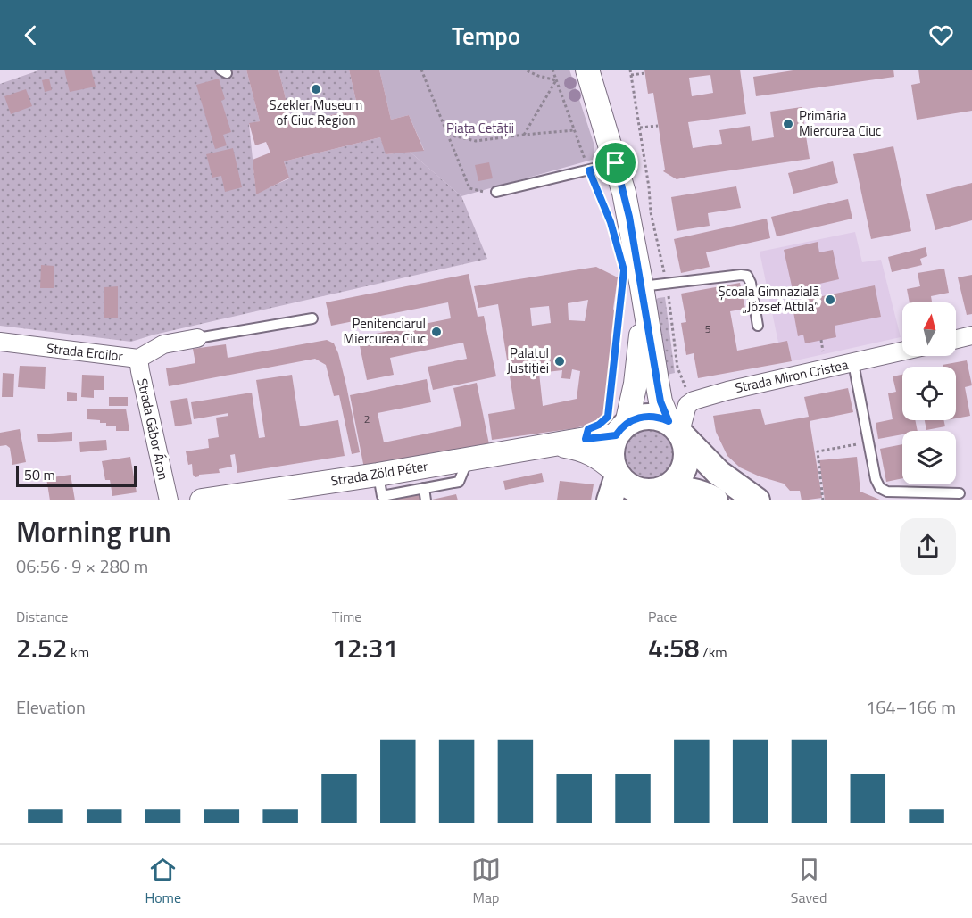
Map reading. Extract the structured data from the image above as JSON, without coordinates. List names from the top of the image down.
{
  "streets": {
    "street": [
      "Strada Eroilor",
      "Strada Miron Cristea",
      "Strada Gábor Áron",
      "Strada Zöld Péter"
    ]
  },
  "crossings": [
    ["Strada Eroilor", "Strada Gábor Áron"],
    ["Strada Miron Cristea", "Strada Zöld Péter"]
  ],
  "parks": ["Piața Cetății"],
  "places": [
    "Szekler Museum of Ciuc Region",
    "Primăria Miercurea Ciuc",
    "Școala Gimnazială „József Attila”",
    "Penitenciarul Miercurea Ciuc",
    "Palatul Justiției"
  ],
  "house_numbers": ["5", "2"],
  "scale_bar": "50 m",
  "north": "top",
  "page": {
    "header": "Tempo",
    "scale": "50 m",
    "heading": ["Morning run", "06:56 · 9 × 280 m"],
    "stats": [
      ["Distance", "2.52 km"],
      ["Time", "12:31"],
      ["Pace", "4:58 /km"]
    ],
    "chart": ["Elevation", "164–166 m"],
    "tabs": ["Home", "Map", "Saved"]
  }
}
